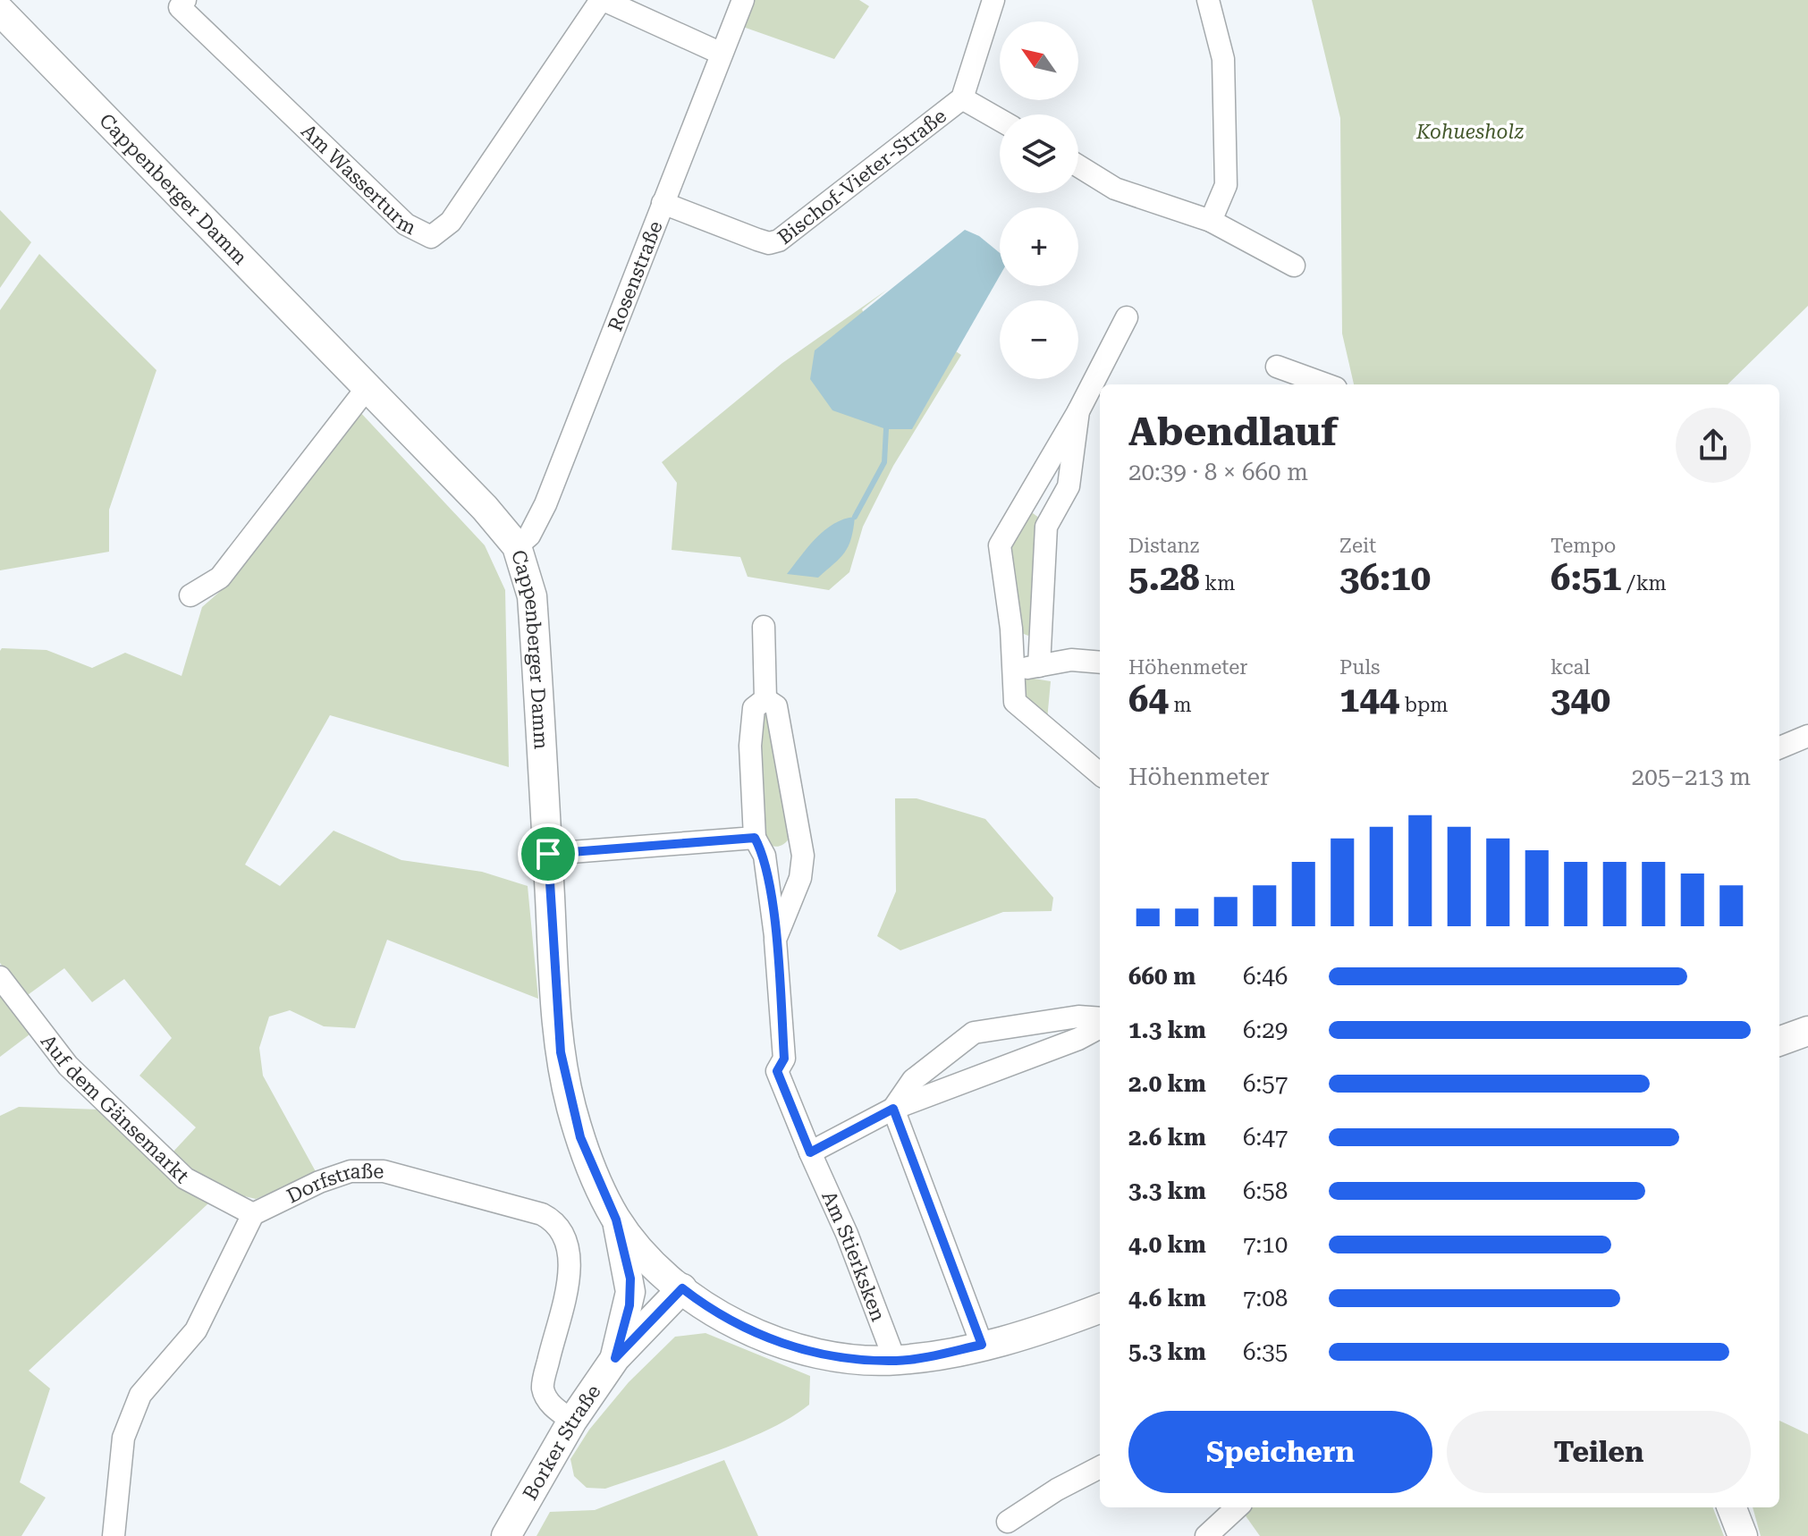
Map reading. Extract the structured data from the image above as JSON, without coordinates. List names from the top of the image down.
{
  "streets": {
    "main road": ["Cappenberger Damm", "Borker Straße"],
    "street": [
      "Bischof-Vieter-Straße",
      "Am Wasserturm",
      "Rosenstraße",
      "Auf dem Gänsemarkt",
      "Dorfstraße",
      "Am Stierksken"
    ]
  },
  "crossings": [
    ["Bischof-Vieter-Straße", "Rosenstraße"],
    ["Cappenberger Damm", "Rosenstraße"],
    ["Cappenberger Damm", "Am Stierksken"],
    ["Cappenberger Damm", "Borker Straße"],
    ["Auf dem Gänsemarkt", "Dorfstraße"],
    ["Dorfstraße", "Borker Straße"]
  ],
  "parks": ["Kohuesholz"],
  "north": "top left",
  "page": {
    "map_buttons": ["+", "−"],
    "heading": ["Abendlauf", "20:39 · 8 × 660 m"],
    "stats": [
      ["Distanz", "5.28 km"],
      ["Zeit", "36:10"],
      ["Tempo", "6:51 /km"],
      ["Höhenmeter", "64 m"],
      ["Puls", "144 bpm"],
      ["kcal", "340"]
    ],
    "chart": ["Höhenmeter", "205–213 m"],
    "list": [
      {
        "name": "660 m",
        "note": "6:46"
      },
      {
        "name": "1.3 km",
        "note": "6:29"
      },
      {
        "name": "2.0 km",
        "note": "6:57"
      },
      {
        "name": "2.6 km",
        "note": "6:47"
      },
      {
        "name": "3.3 km",
        "note": "6:58"
      },
      {
        "name": "4.0 km",
        "note": "7:10"
      },
      {
        "name": "4.6 km",
        "note": "7:08"
      },
      {
        "name": "5.3 km",
        "note": "6:35"
      }
    ],
    "buttons": ["Speichern", "Teilen"]
  }
}
